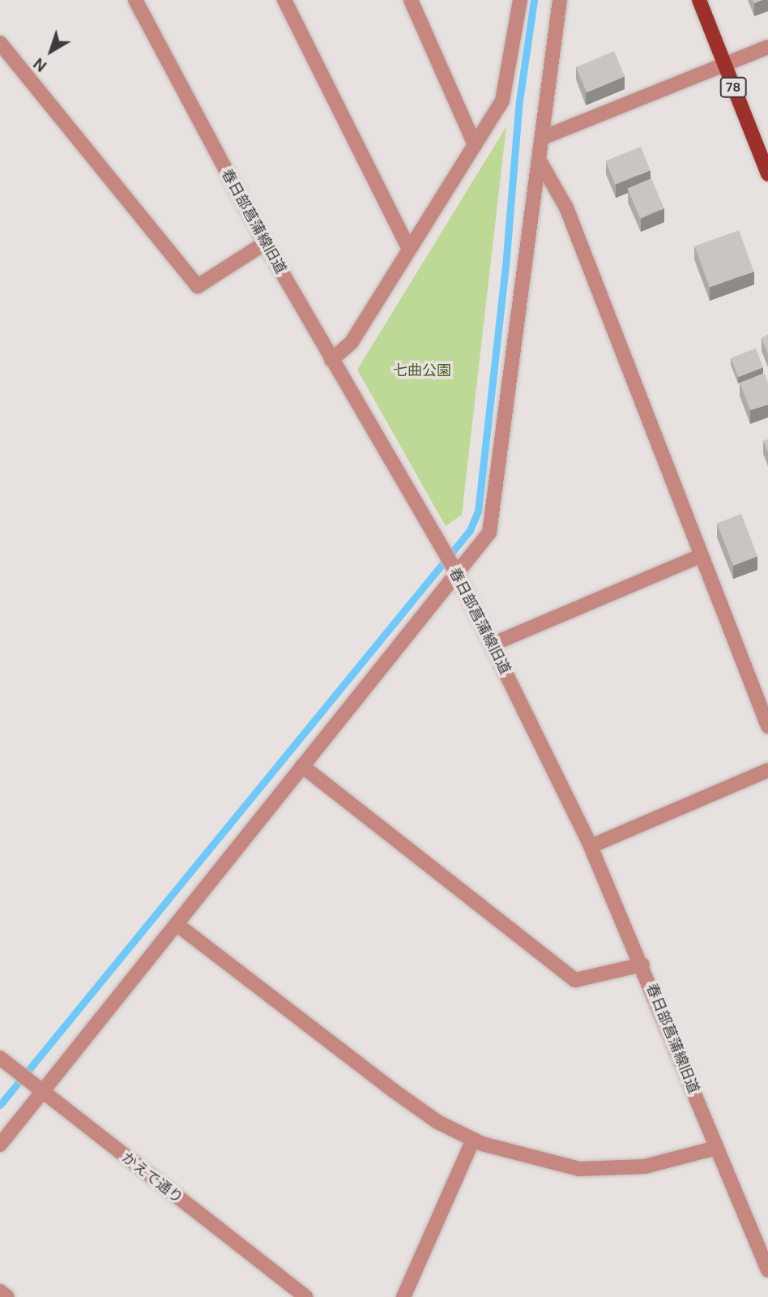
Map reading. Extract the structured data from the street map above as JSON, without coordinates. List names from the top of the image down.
{
  "streets": {
    "main road": ["78"],
    "street": ["春日部菖蒲線旧道", "かえで通り"]
  },
  "parks": ["七曲公園"],
  "north": "bottom left"
}
